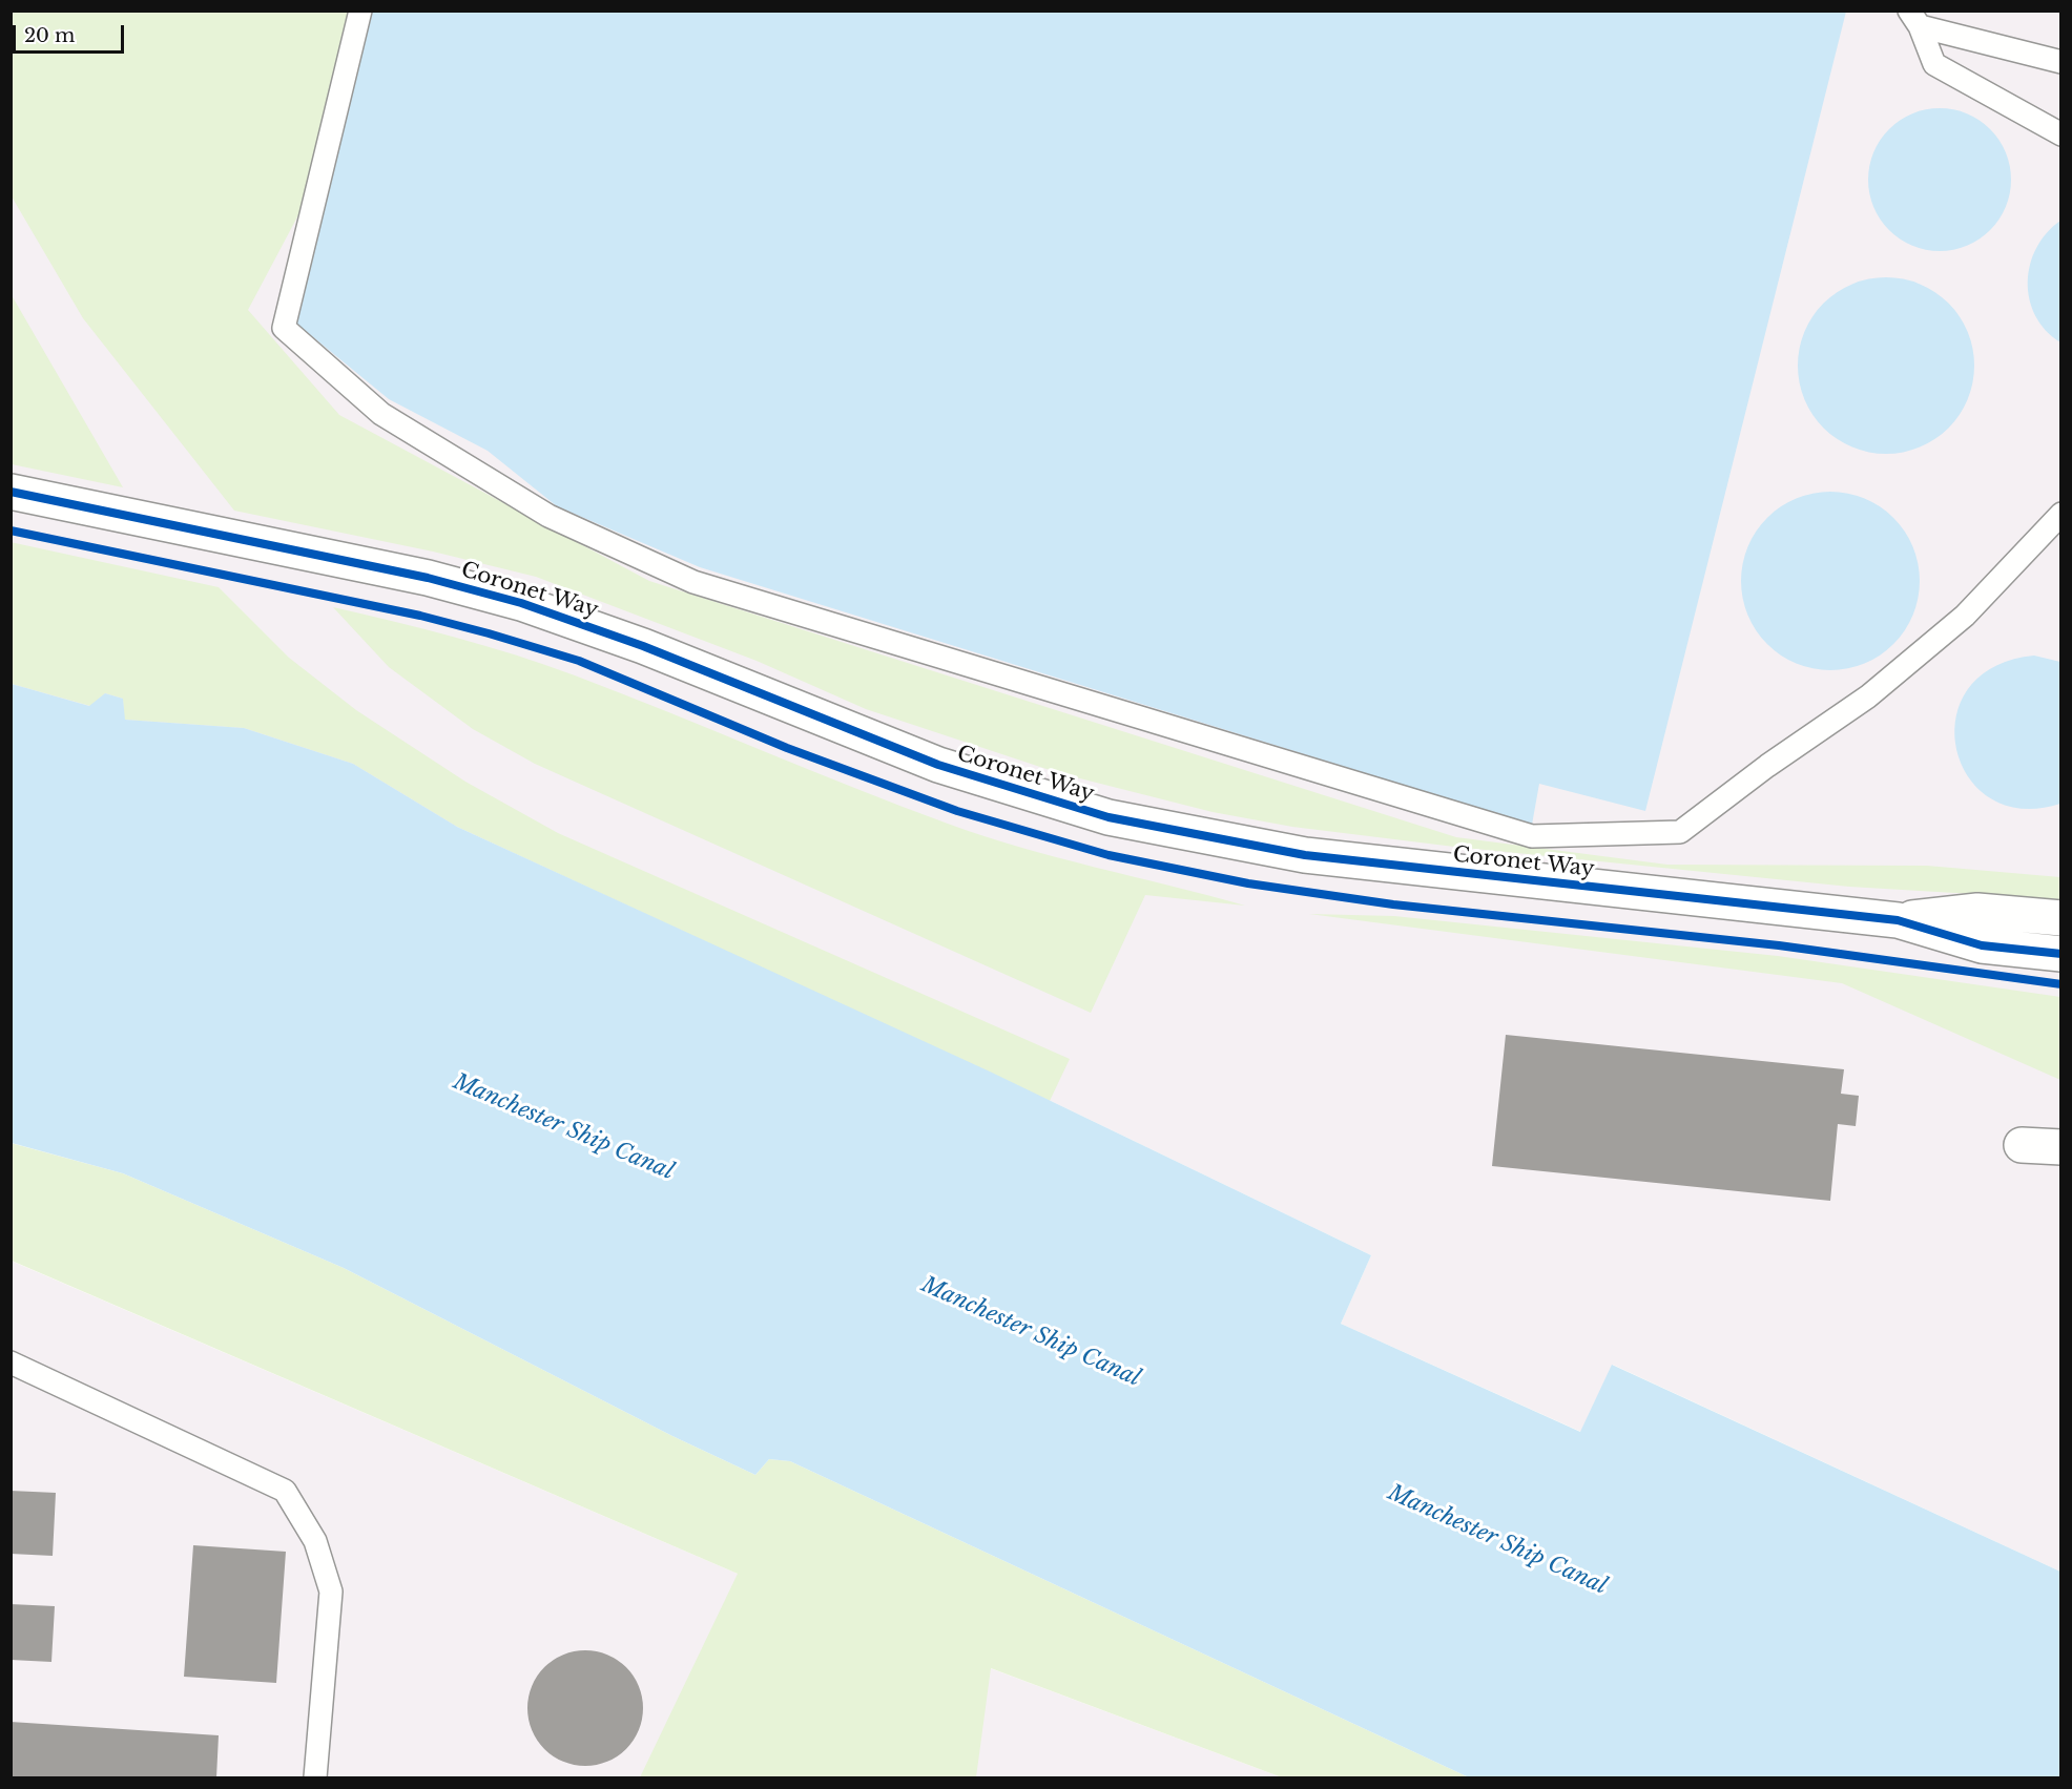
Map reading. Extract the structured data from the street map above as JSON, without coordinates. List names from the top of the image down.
{
  "streets": {
    "street": ["Coronet Way"]
  },
  "water": ["Manchester Ship Canal"],
  "scale_bar": "20 m"
}
